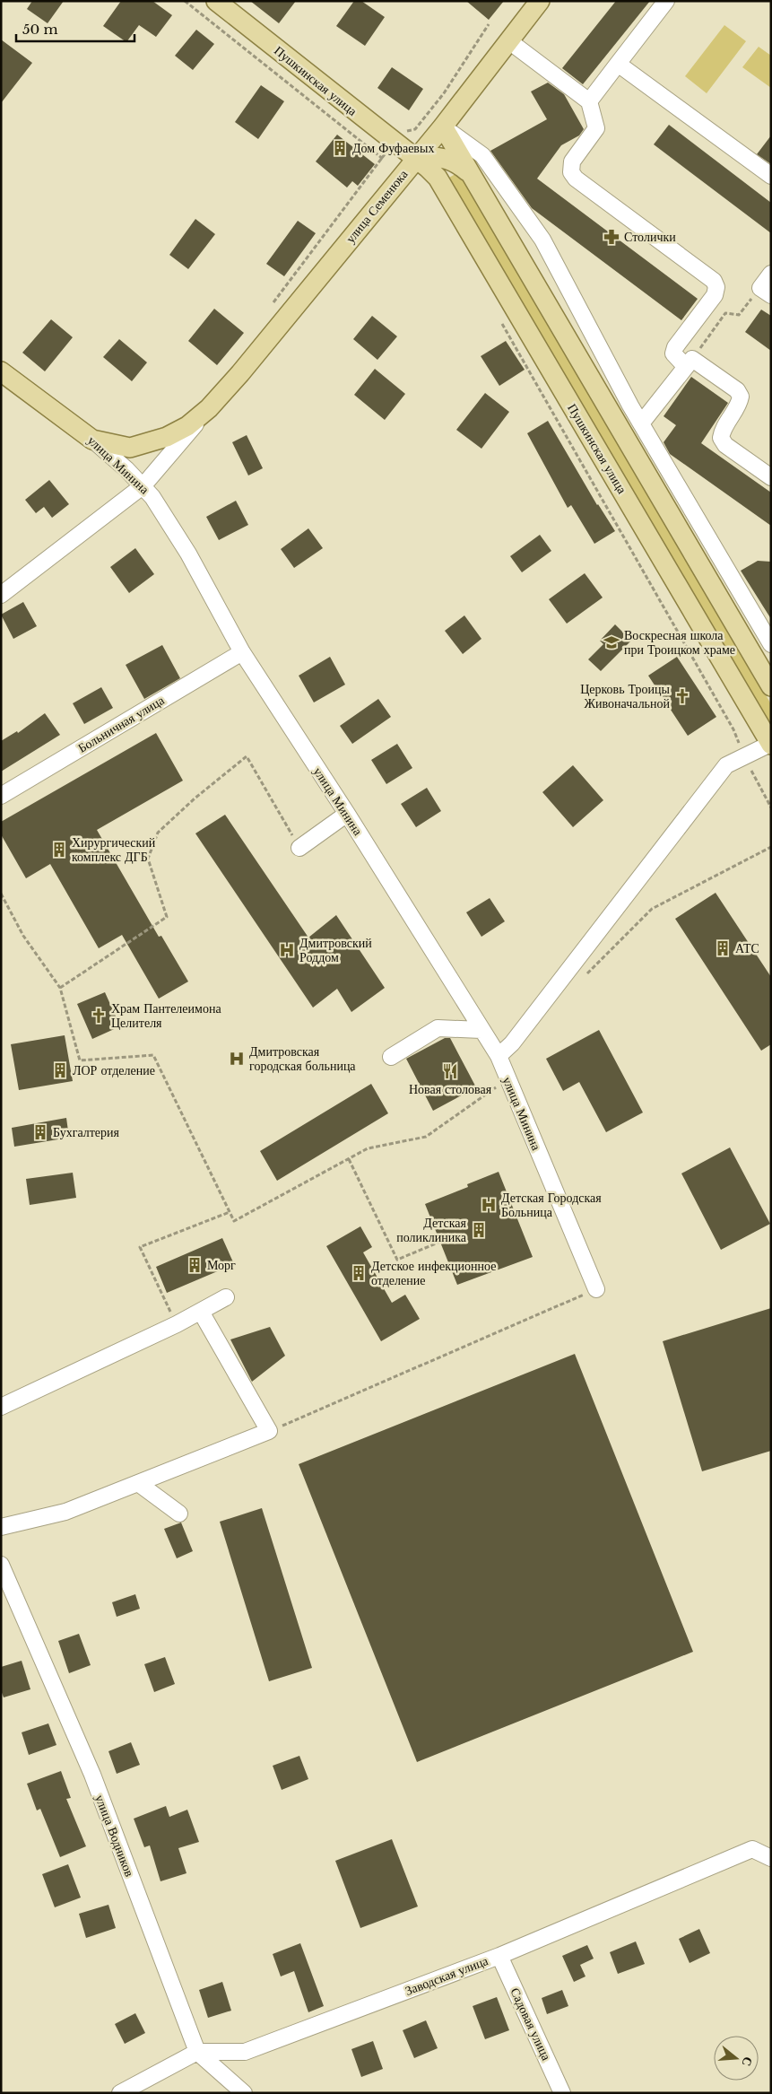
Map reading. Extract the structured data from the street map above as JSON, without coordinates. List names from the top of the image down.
{
  "streets": {
    "main road": ["Пушкинская улица", "улица Семенюка", "улица Минина"],
    "street": [
      "Больничная улица",
      "улица Водников",
      "Заводская улица",
      "Садовая улица"
    ]
  },
  "crossings": [
    ["Пушкинская улица", "улица Семенюка"],
    ["улица Семенюка", "улица Минина"],
    ["улица Минина", "Больничная улица"],
    ["улица Водников", "Заводская улица"],
    ["Заводская улица", "Садовая улица"]
  ],
  "places": {
    "building": [
      "Дом Фуфаевых",
      "Хирургический комплекс ДГБ",
      "АТС",
      "ЛОР отделение",
      "Бухгалтерия",
      "Детская поликлиника",
      "Морг",
      "Детское инфекционное отделение"
    ],
    "pharmacy": ["Столички"],
    "school or university": ["Воскресная школа при Троицком храме"],
    "church": ["Церковь Троицы Живоначальной", "Храм Пантелеимона Целителя"],
    "hospital": ["Дмитровский Роддом", "Дмитровская городская больница", "Детская Городская Больница"],
    "restaurant": ["Новая столовая"]
  },
  "scale_bar": "50 m",
  "north": "right"
}
